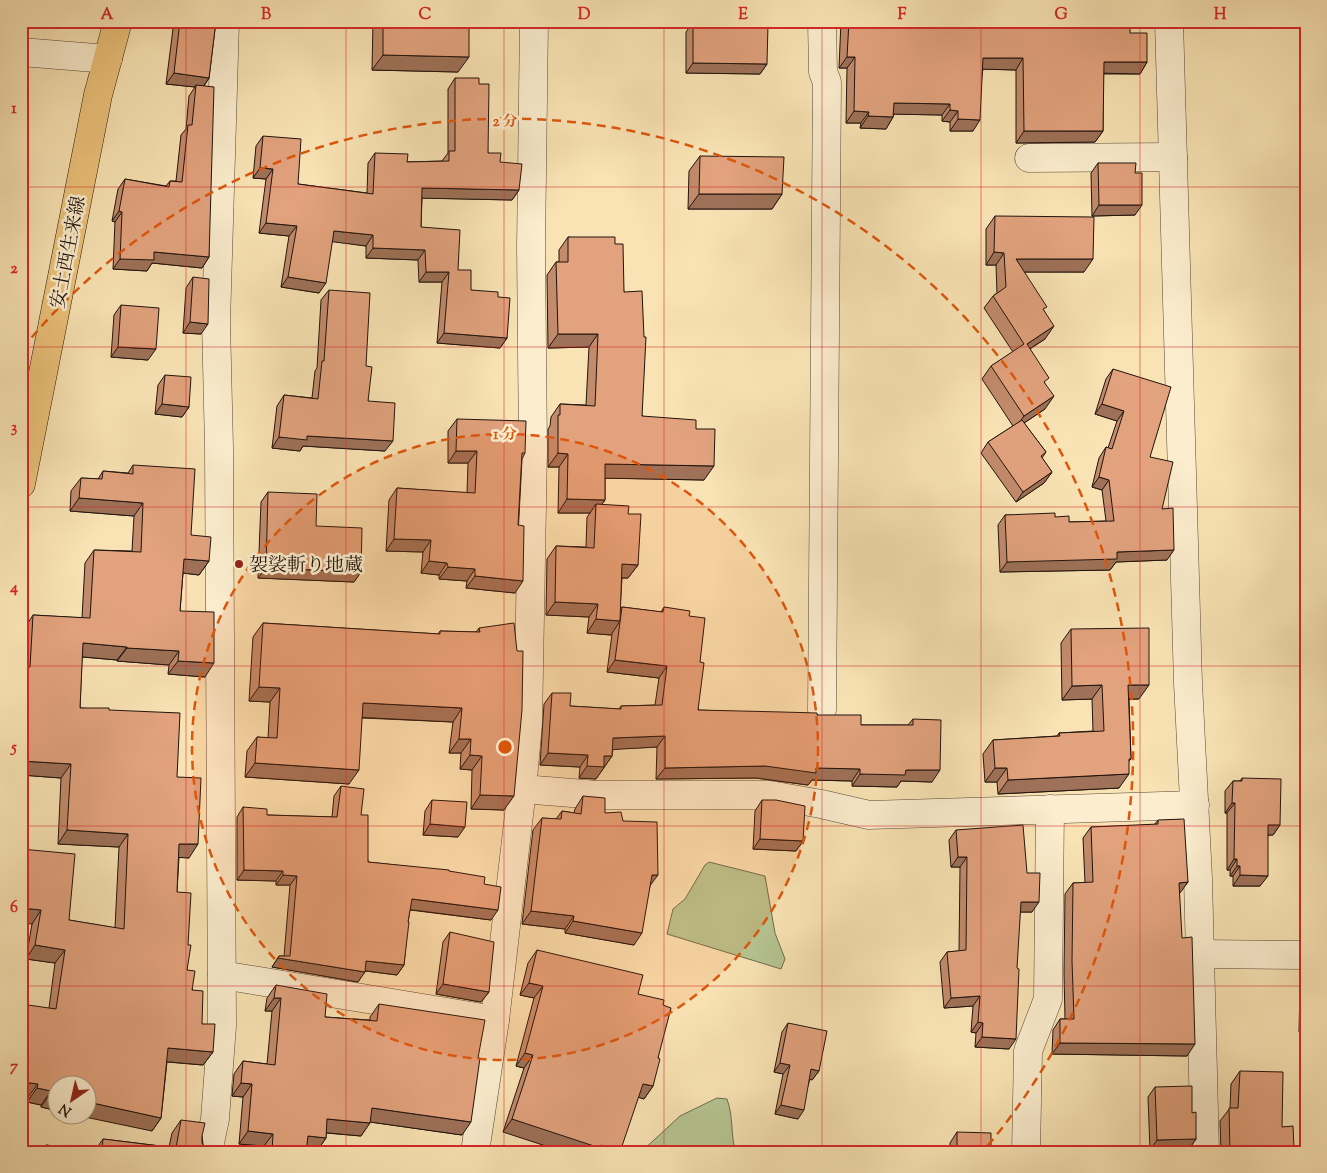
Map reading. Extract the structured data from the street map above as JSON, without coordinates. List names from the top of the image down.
{
  "streets": {
    "main road": ["安土西生来線"]
  },
  "places": ["袈裟斬り地蔵"],
  "north": "bottom left",
  "grid": {
    "columns": [
      "A",
      "B",
      "C",
      "D",
      "E",
      "F",
      "G",
      "H"
    ],
    "rows": [
      "1",
      "2",
      "3",
      "4",
      "5",
      "6",
      "7"
    ]
  },
  "rings": ["2 分", "1 分"]
}
